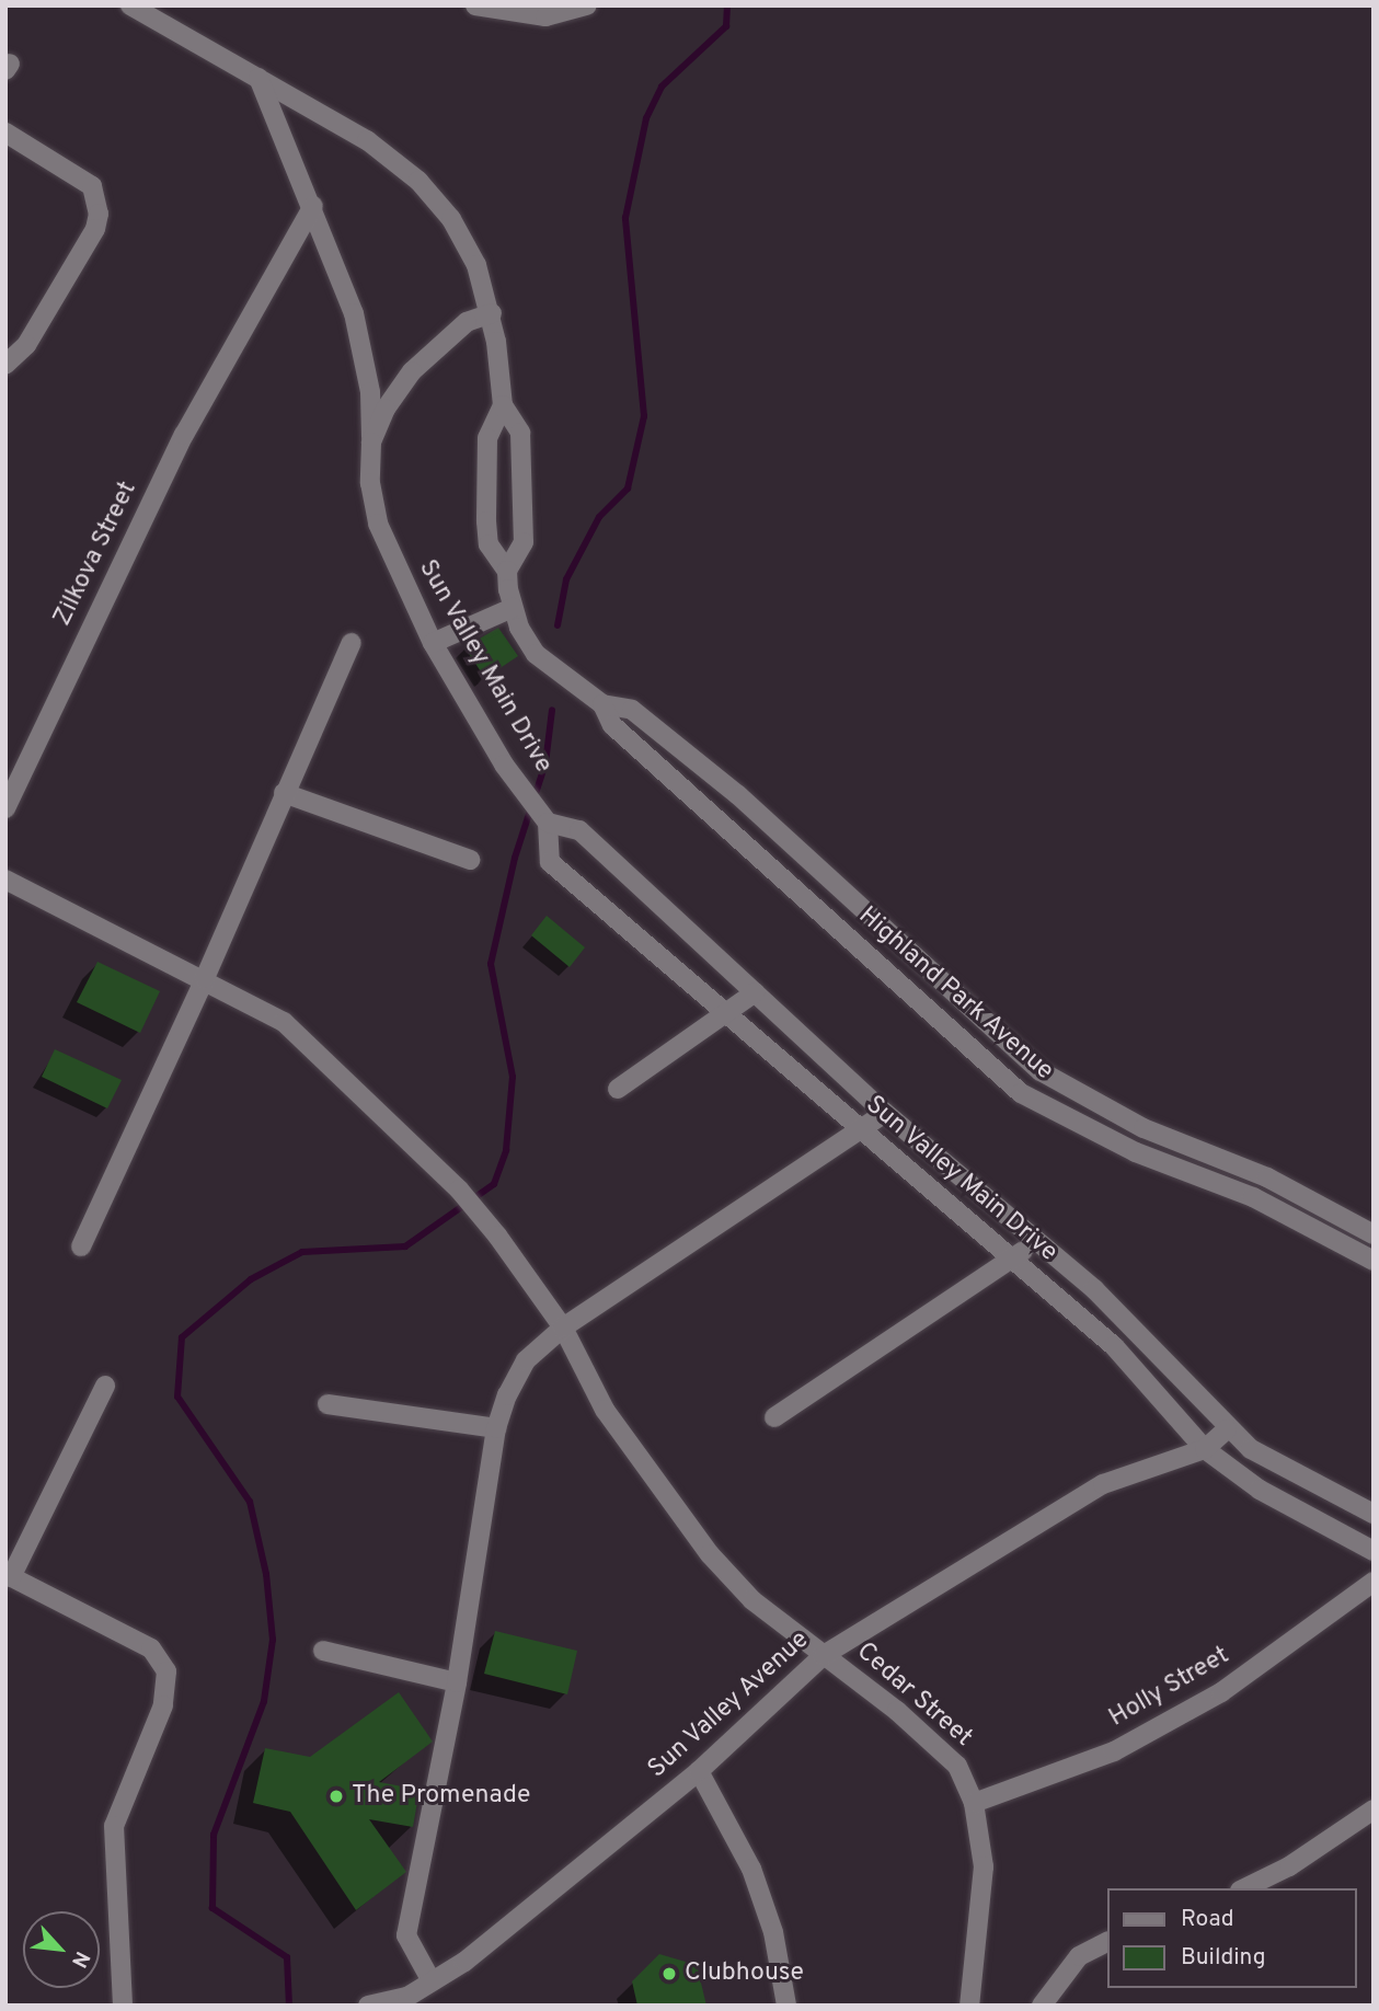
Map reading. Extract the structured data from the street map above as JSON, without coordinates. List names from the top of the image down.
{
  "streets": {
    "street": [
      "Zilkova Street",
      "Sun Valley Main Drive",
      "Highland Park Avenue",
      "Holly Street",
      "Cedar Street",
      "Sun Valley Avenue"
    ]
  },
  "crossings": [
    ["Sun Valley Main Drive", "Sun Valley Avenue"],
    ["Holly Street", "Cedar Street"],
    ["Cedar Street", "Sun Valley Avenue"]
  ],
  "places": ["The Promenade", "Clubhouse"],
  "legend": ["Road", "Building"],
  "north": "bottom right"
}
